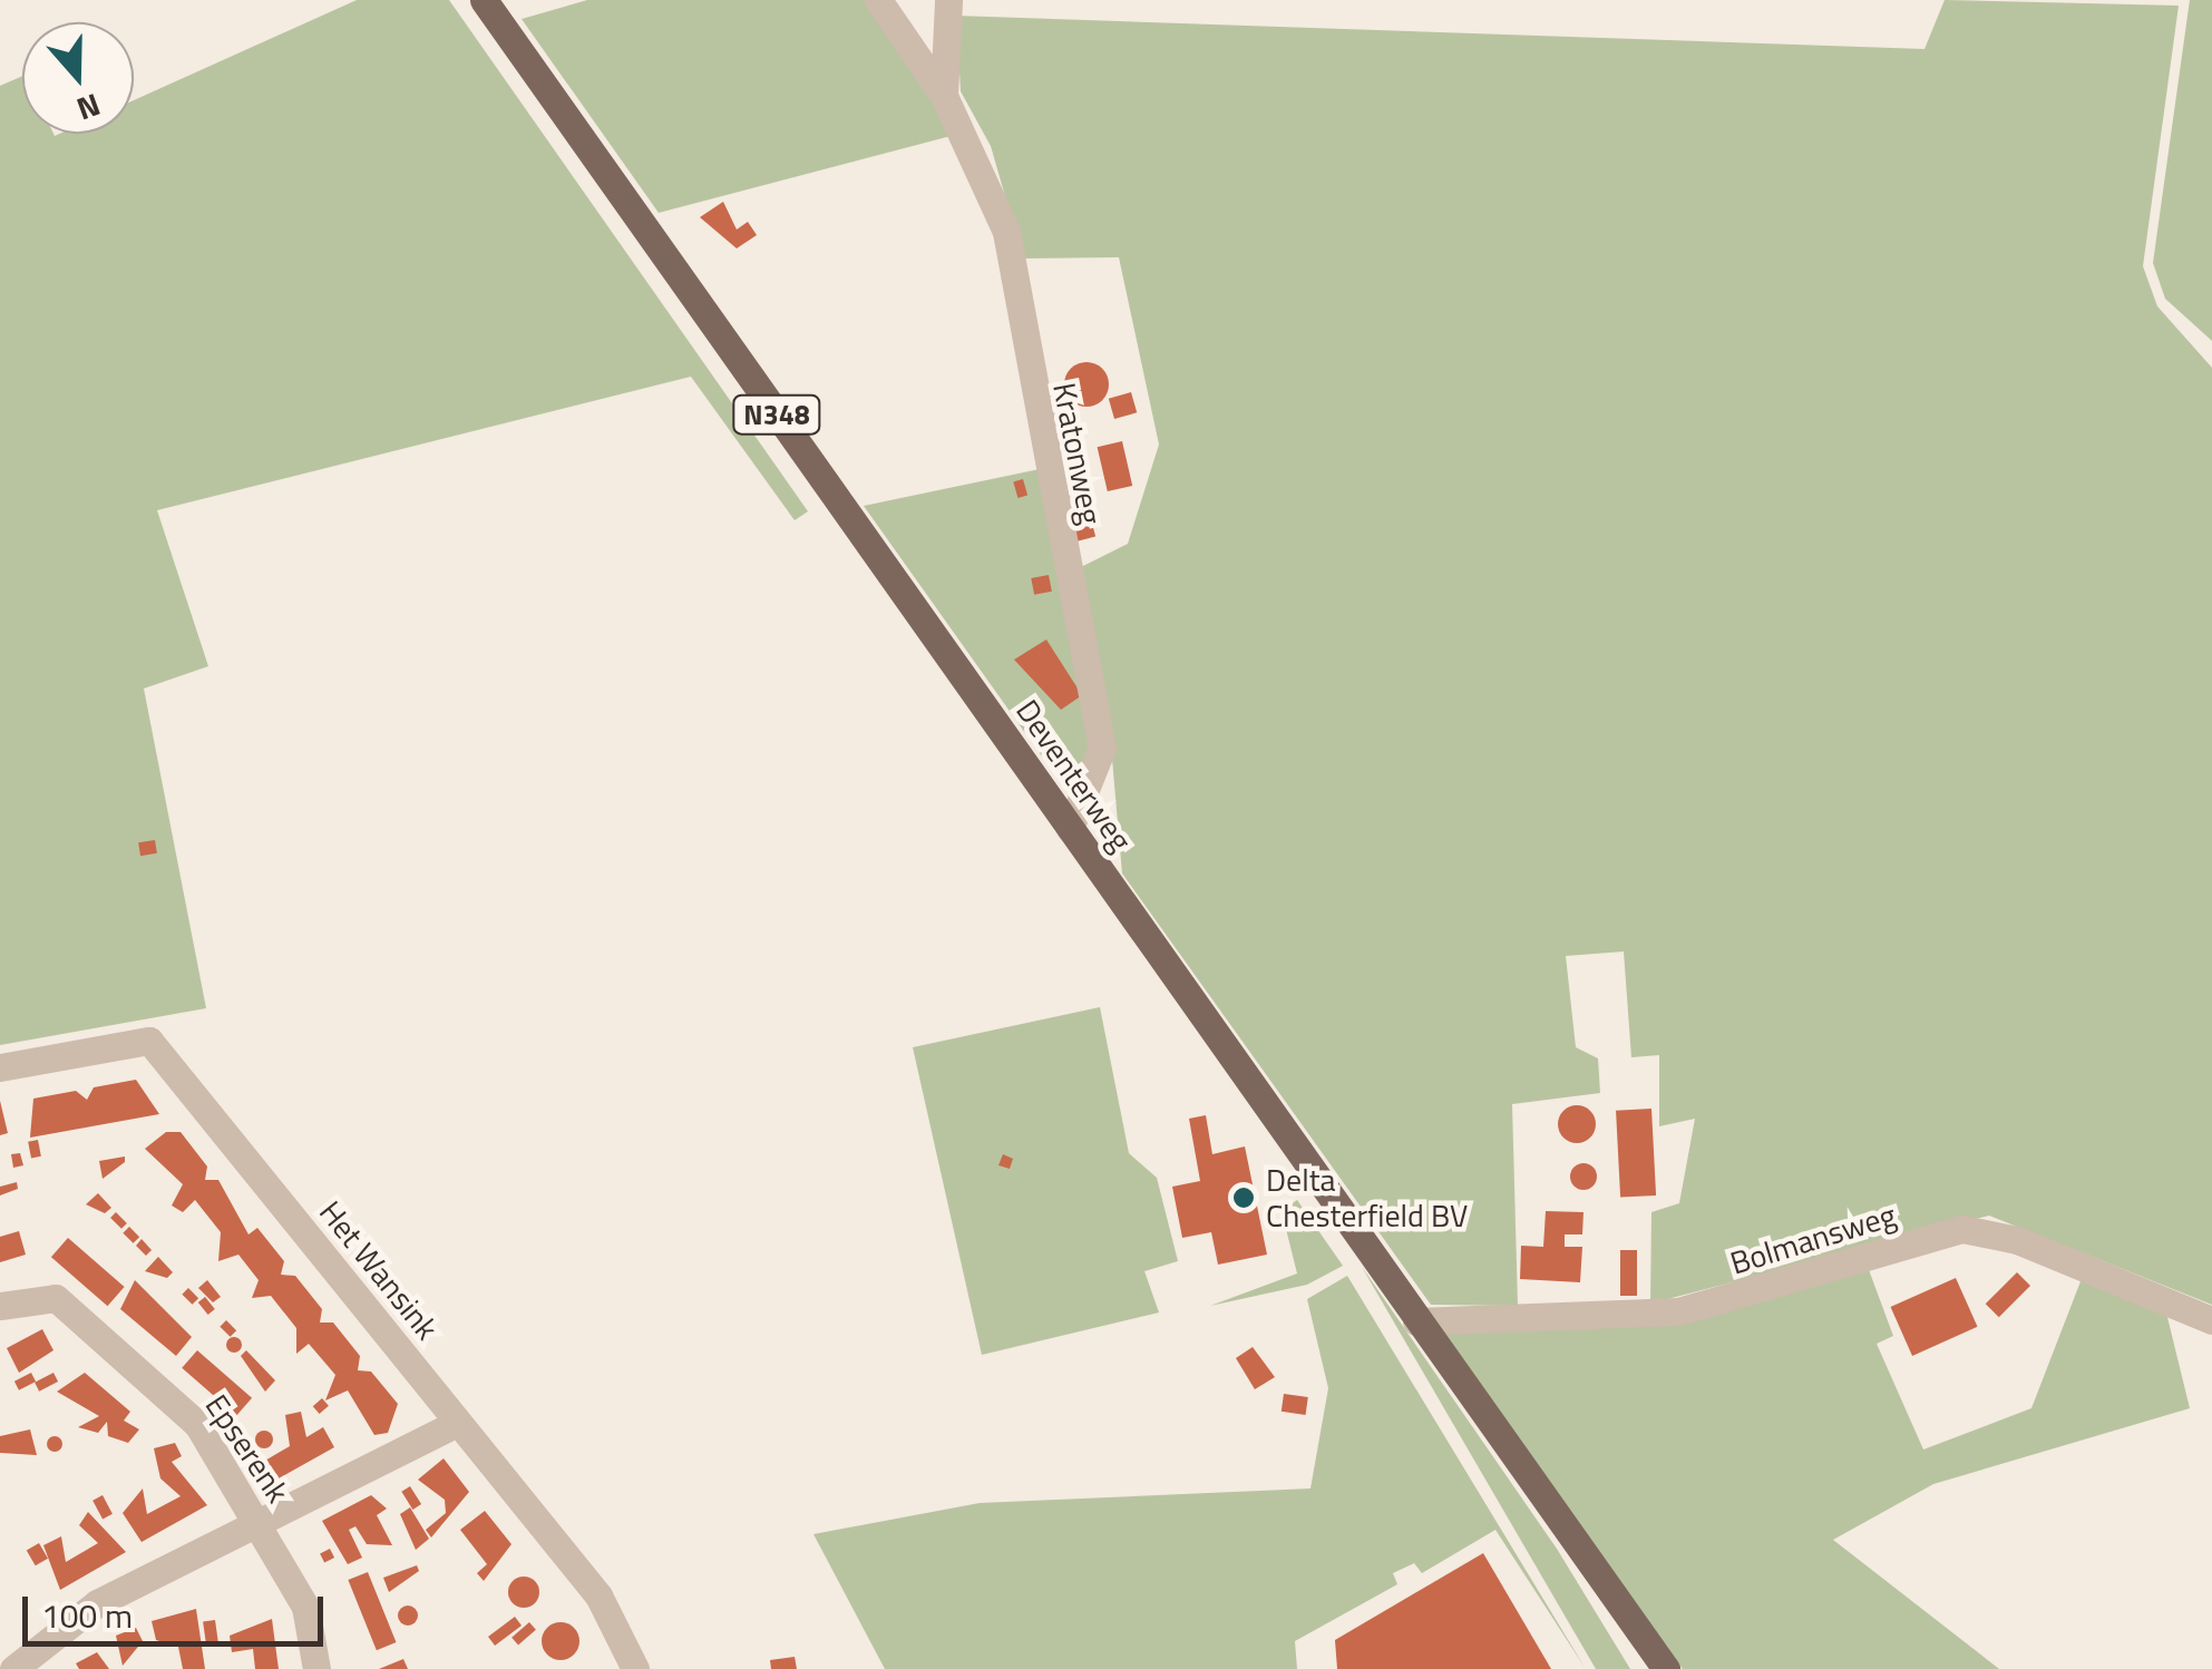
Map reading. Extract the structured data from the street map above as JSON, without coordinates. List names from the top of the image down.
{
  "streets": {
    "main road": ["N348", "Deventerweg"],
    "street": [
      "Kratonweg",
      "Bolmansweg",
      "Het Wansink",
      "Epserenk"
    ]
  },
  "crossings": [
    ["Kratonweg", "Deventerweg"],
    ["Deventerweg", "Bolmansweg"]
  ],
  "places": ["Delta Chesterfield BV"],
  "scale_bar": "100 m",
  "north": "bottom"
}
